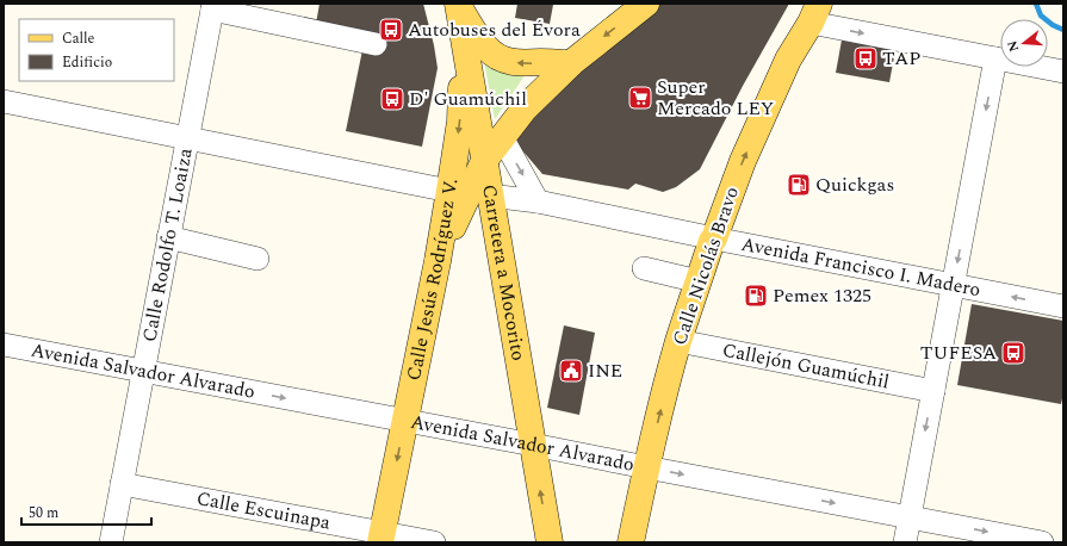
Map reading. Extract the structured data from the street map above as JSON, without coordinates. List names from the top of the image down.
{
  "streets": {
    "main road": ["Calle Nicolás Bravo", "Carretera a Mocorito", "Calle Jesús Rodríguez V."],
    "street": [
      "Calle Rodolfo T. Loaiza",
      "Avenida Francisco I. Madero",
      "Callejón Guamúchil",
      "Avenida Salvador Alvarado",
      "Calle Escuinapa"
    ]
  },
  "crossings": [
    ["Calle Rodolfo T. Loaiza", "Avenida Salvador Alvarado"],
    ["Calle Rodolfo T. Loaiza", "Calle Escuinapa"],
    ["Calle Nicolás Bravo", "Avenida Francisco I. Madero"],
    ["Calle Nicolás Bravo", "Callejón Guamúchil"],
    ["Calle Nicolás Bravo", "Avenida Salvador Alvarado"],
    ["Avenida Francisco I. Madero", "Carretera a Mocorito"],
    ["Carretera a Mocorito", "Calle Jesús Rodríguez V."],
    ["Carretera a Mocorito", "Avenida Salvador Alvarado"],
    ["Calle Jesús Rodríguez V.", "Avenida Salvador Alvarado"],
    ["Calle Jesús Rodríguez V.", "Calle Escuinapa"]
  ],
  "one_way": ["Calle Nicolás Bravo", "Calle Jesús Rodríguez V.", "Avenida Salvador Alvarado"],
  "places": {
    "bus stop": [
      "Autobuses del Évora",
      "TAP",
      "D' Guamúchil",
      "TUFESA"
    ],
    "supermarket": ["Super Mercado LEY"],
    "fuel station": ["Quickgas", "Pemex 1325"],
    "public building": ["INE"]
  },
  "legend": ["Calle", "Edificio"],
  "scale_bar": "50 m",
  "north": "left"
}
